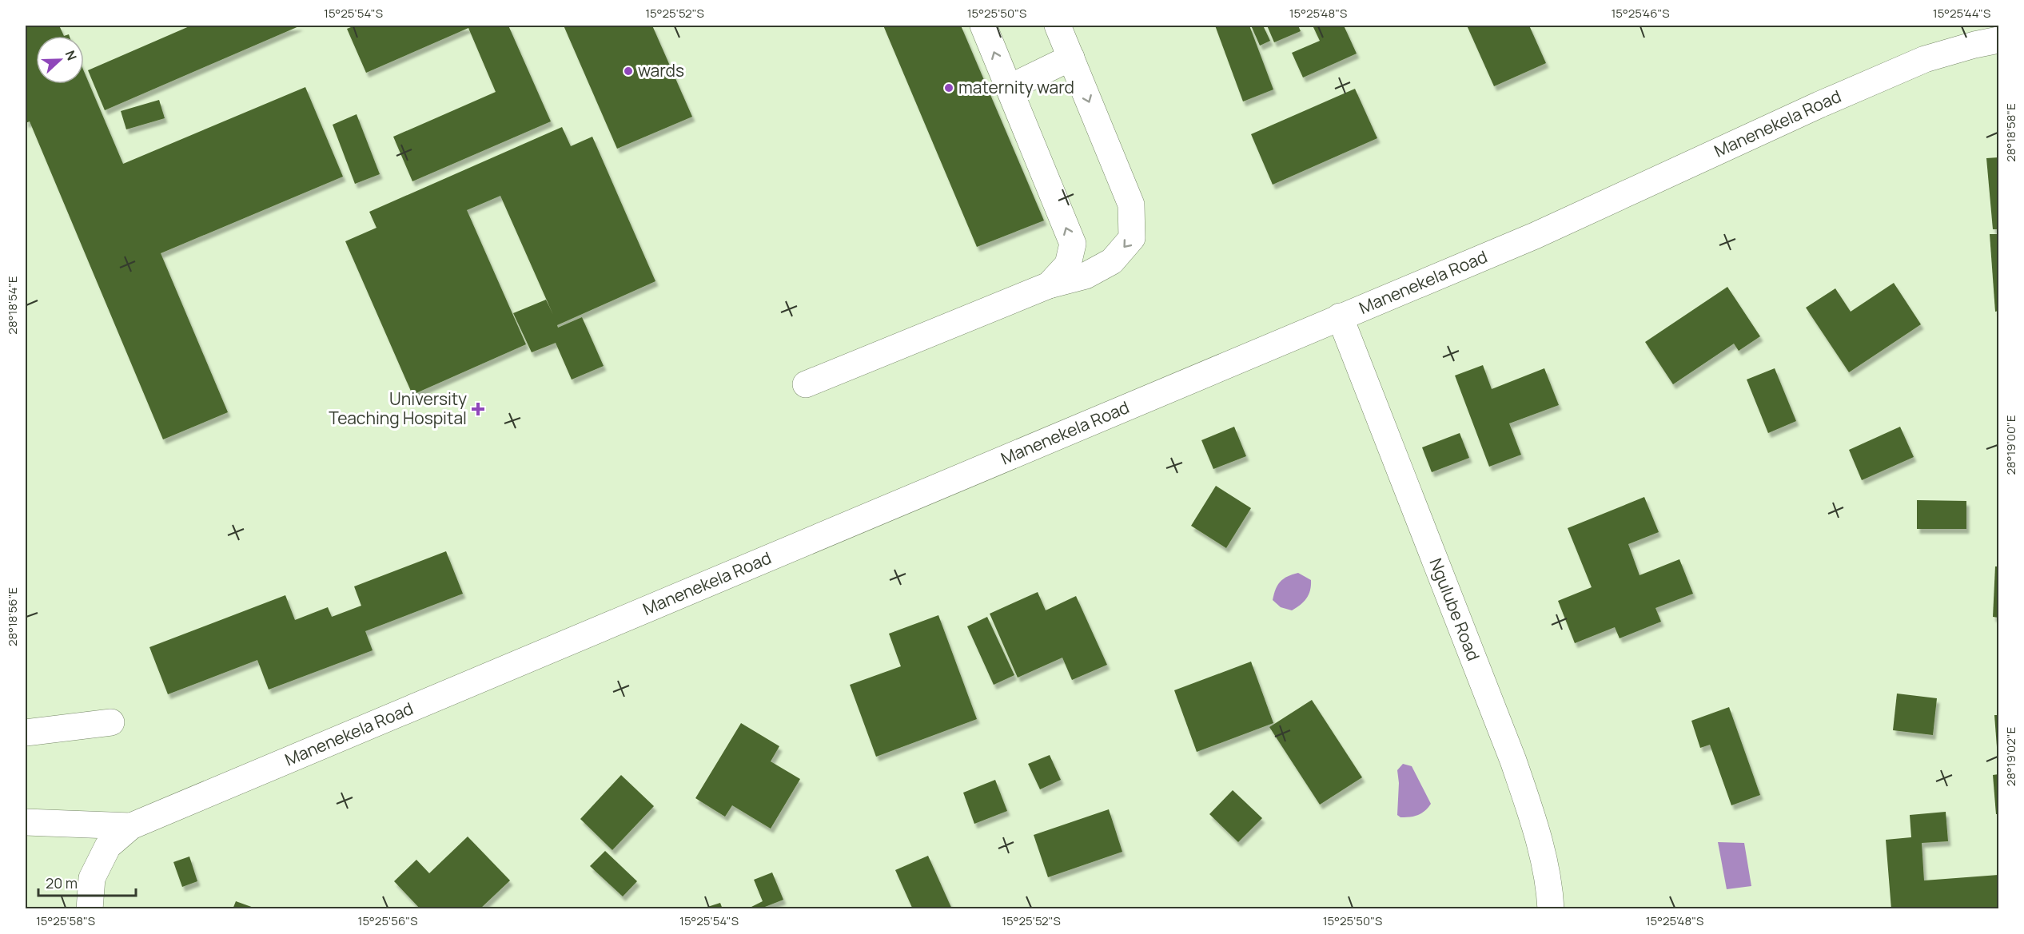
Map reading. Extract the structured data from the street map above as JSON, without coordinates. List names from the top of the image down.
{
  "streets": {
    "street": ["Manenekela Road", "Ngulube Road"]
  },
  "crossings": [
    ["Manenekela Road", "Ngulube Road"]
  ],
  "places": {
    "other": ["wards", "maternity ward"],
    "health": ["University Teaching Hospital"]
  },
  "scale_bar": "20 m",
  "north": "right",
  "coordinates": [
    "15°25'54\"S",
    "15°25'52\"S",
    "15°25'50\"S",
    "15°25'48\"S",
    "15°25'46\"S",
    "15°25'44\"S",
    "28°18'58\"E",
    "28°18'54\"E",
    "28°19'00\"E",
    "28°18'56\"E",
    "28°19'02\"E",
    "15°25'58\"S",
    "15°25'56\"S"
  ]
}
